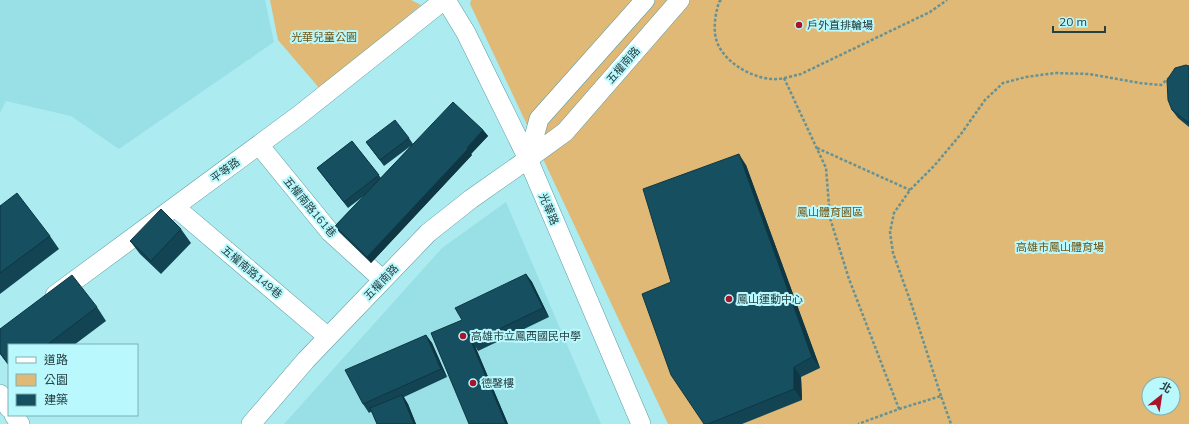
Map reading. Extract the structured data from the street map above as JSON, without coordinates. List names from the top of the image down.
{
  "streets": {
    "street": [
      "五權南路",
      "平等路",
      "五權南路161巷",
      "光華路",
      "五權南路149巷"
    ]
  },
  "crossings": [
    ["五權南路", "五權南路161巷"],
    ["五權南路", "光華路"],
    ["五權南路", "五權南路149巷"],
    ["平等路", "五權南路161巷"],
    ["平等路", "光華路"],
    ["平等路", "五權南路149巷"]
  ],
  "parks": ["光華兒童公園", "鳳山體育園區", "高雄市鳳山體育場"],
  "places": [
    "戶外直排輪場",
    "鳳山運動中心",
    "高雄市立鳳西國民中學",
    "德馨樓"
  ],
  "legend": ["道路", "公園", "建築"],
  "scale_bar": "20 m",
  "north": "top right"
}
